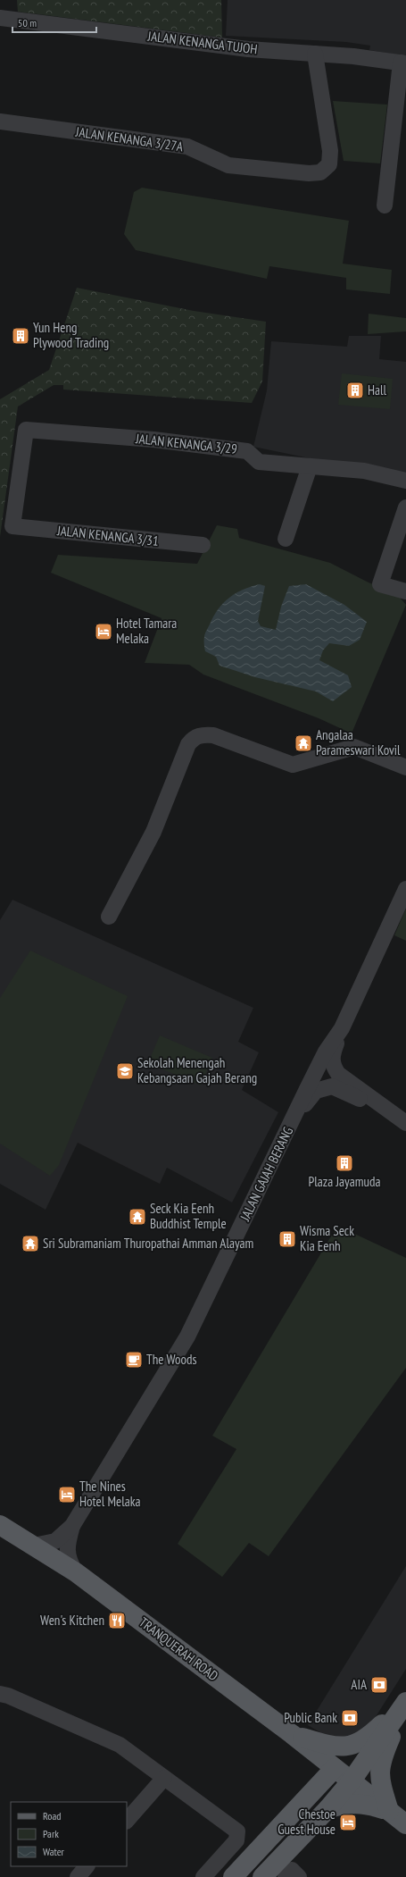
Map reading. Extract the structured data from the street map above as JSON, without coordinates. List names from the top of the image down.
{
  "streets": {
    "main road": ["TRANQUERAH ROAD"],
    "street": [
      "JALAN KENANGA TUJOH",
      "JALAN KENANGA 3/27A",
      "JALAN KENANGA 3/29",
      "JALAN KENANGA 3/31",
      "JALAN GAJAH BERANG"
    ]
  },
  "crossings": [
    ["JALAN KENANGA TUJOH", "JALAN KENANGA 3/27A"],
    ["JALAN KENANGA 3/29", "JALAN KENANGA 3/31"],
    ["JALAN GAJAH BERANG", "TRANQUERAH ROAD"]
  ],
  "places": {
    "building": [
      "Yun Heng Plywood Trading",
      "Hall",
      "Plaza Jayamuda",
      "Wisma Seck Kia Eenh"
    ],
    "hotel": ["Hotel Tamara Melaka", "The Nines Hotel Melaka", "Chestoe Guest House"],
    "temple": ["Angalaa Parameswari Kovil", "Seck Kia Eenh Buddhist Temple", "Sri Subramaniam Thuropathai Amman Alayam"],
    "school or university": ["Sekolah Menengah Kebangsaan Gajah Berang"],
    "cafe": ["The Woods"],
    "restaurant": ["Wen's Kitchen"],
    "bank": ["AIA", "Public Bank"]
  },
  "legend": ["Road", "Park", "Water"],
  "scale_bar": "50 m"
}
